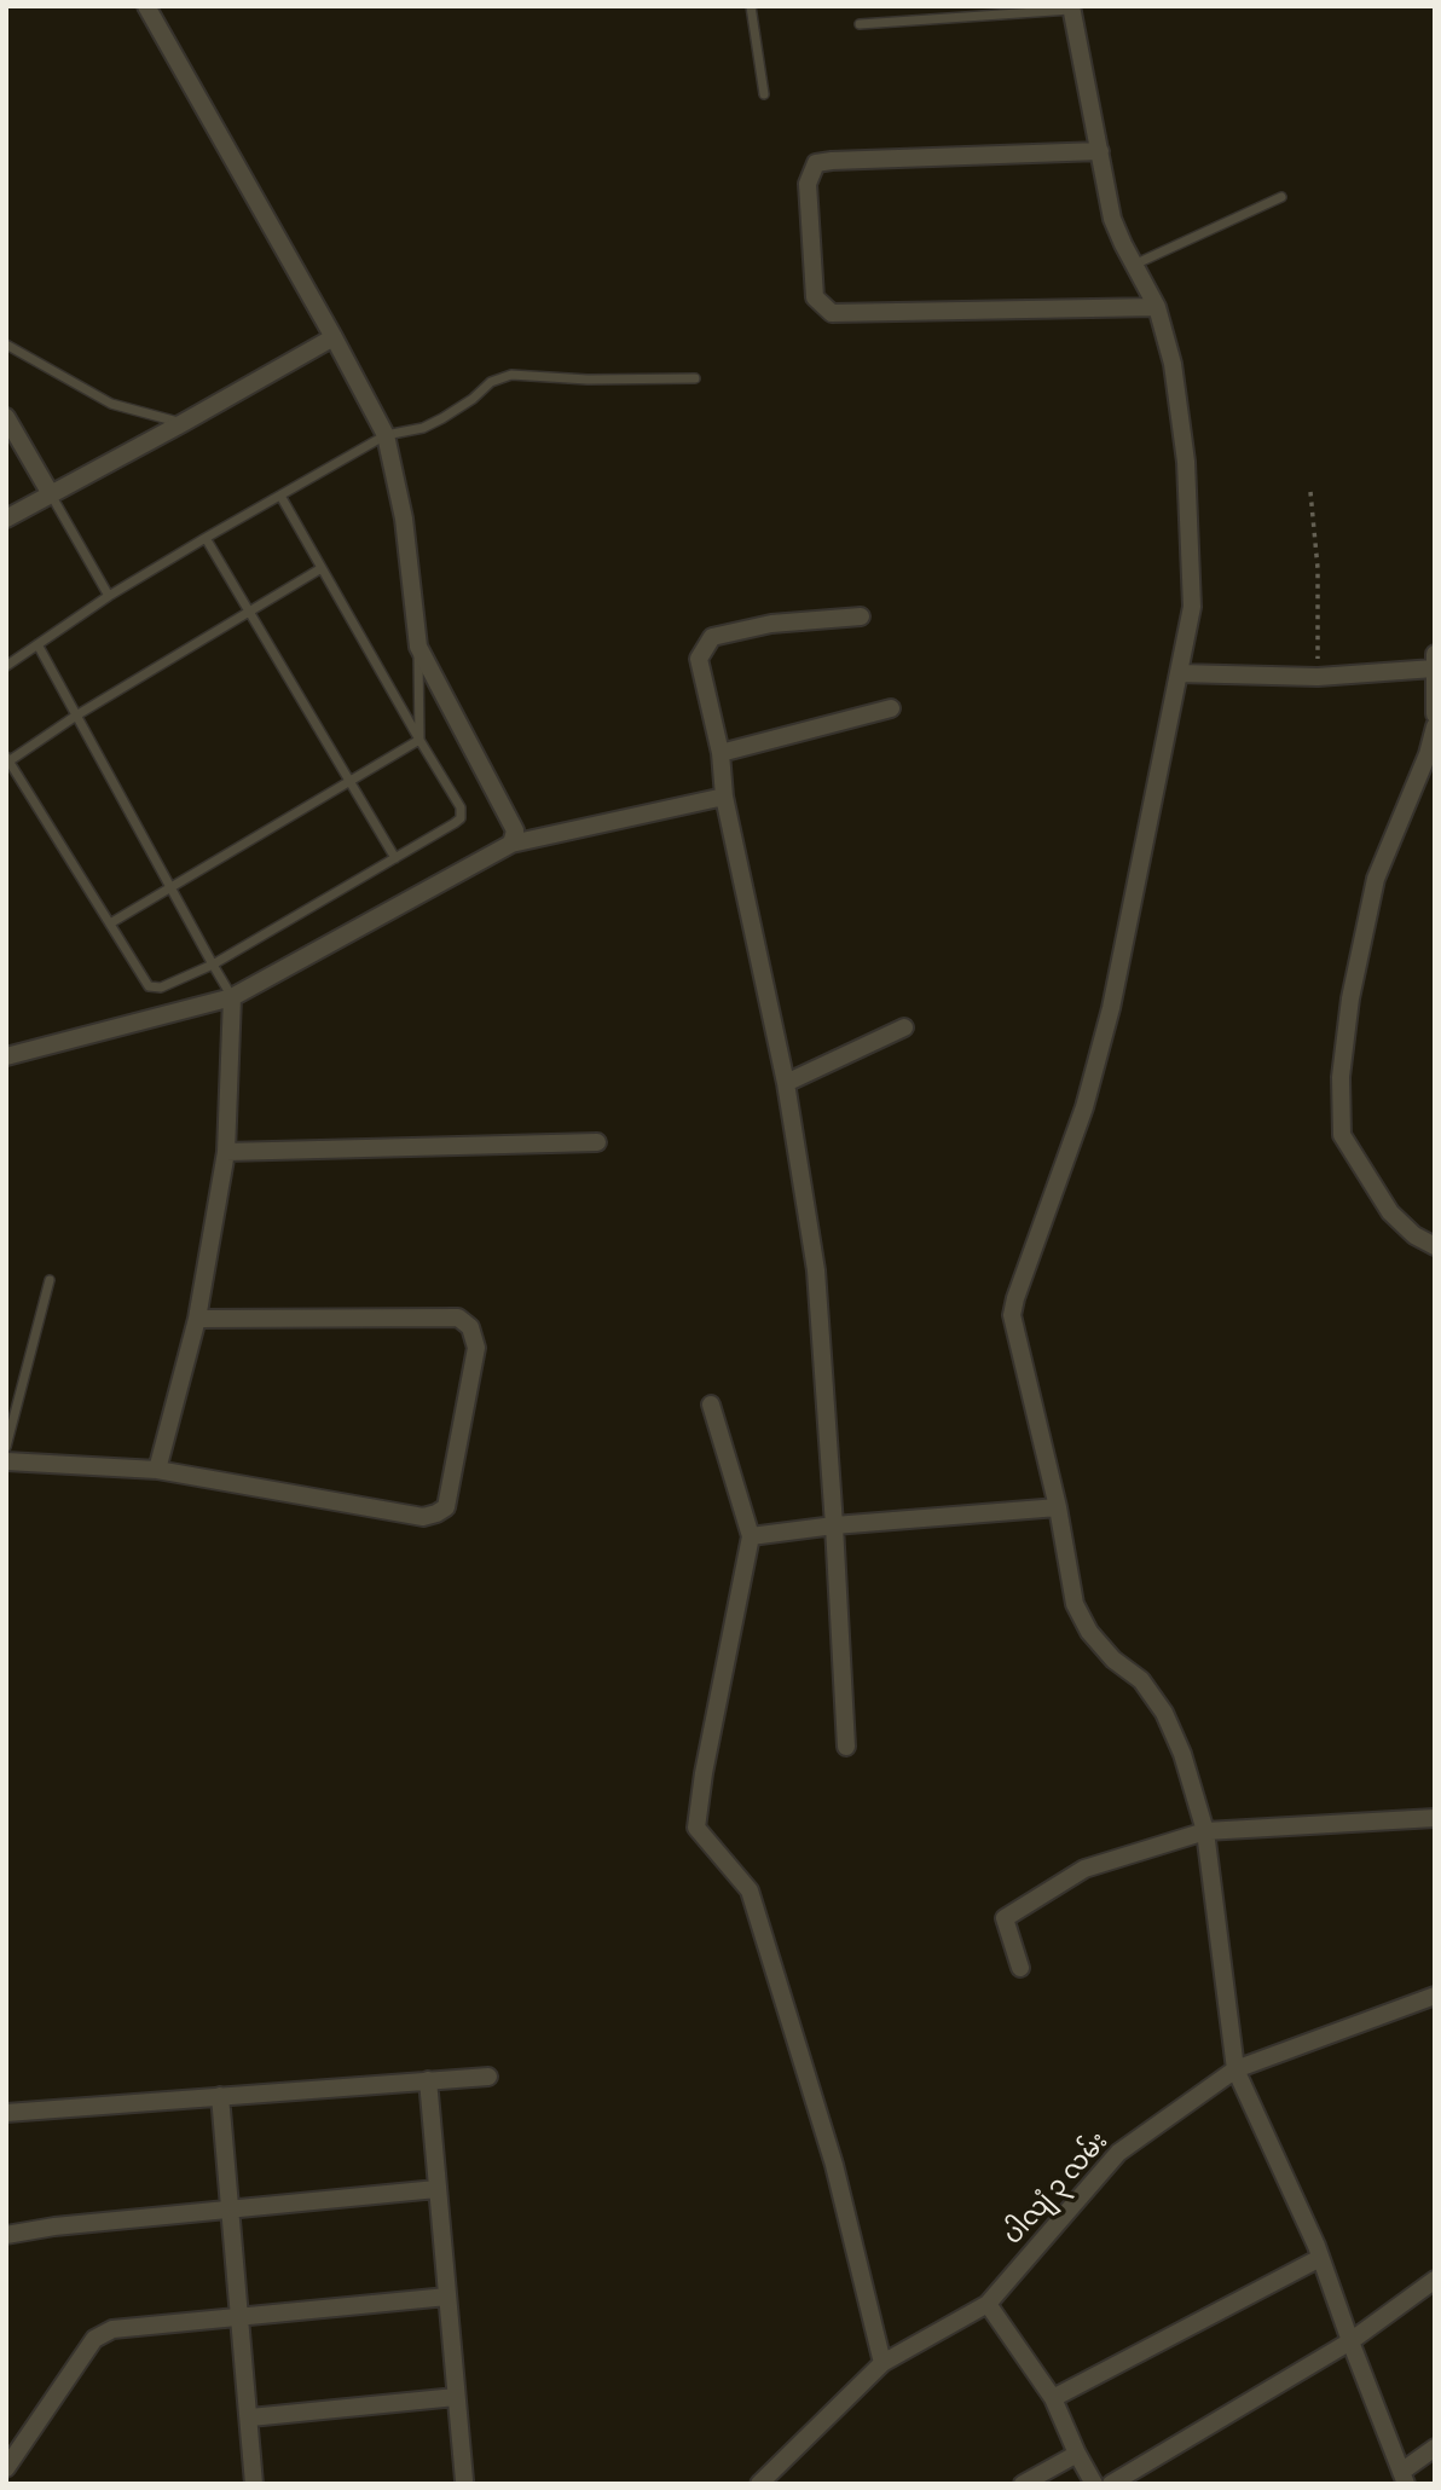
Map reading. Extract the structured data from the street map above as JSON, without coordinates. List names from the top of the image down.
{
  "streets": {
    "street": ["ပါလျံ ၃ လမ်း"]
  }
}
